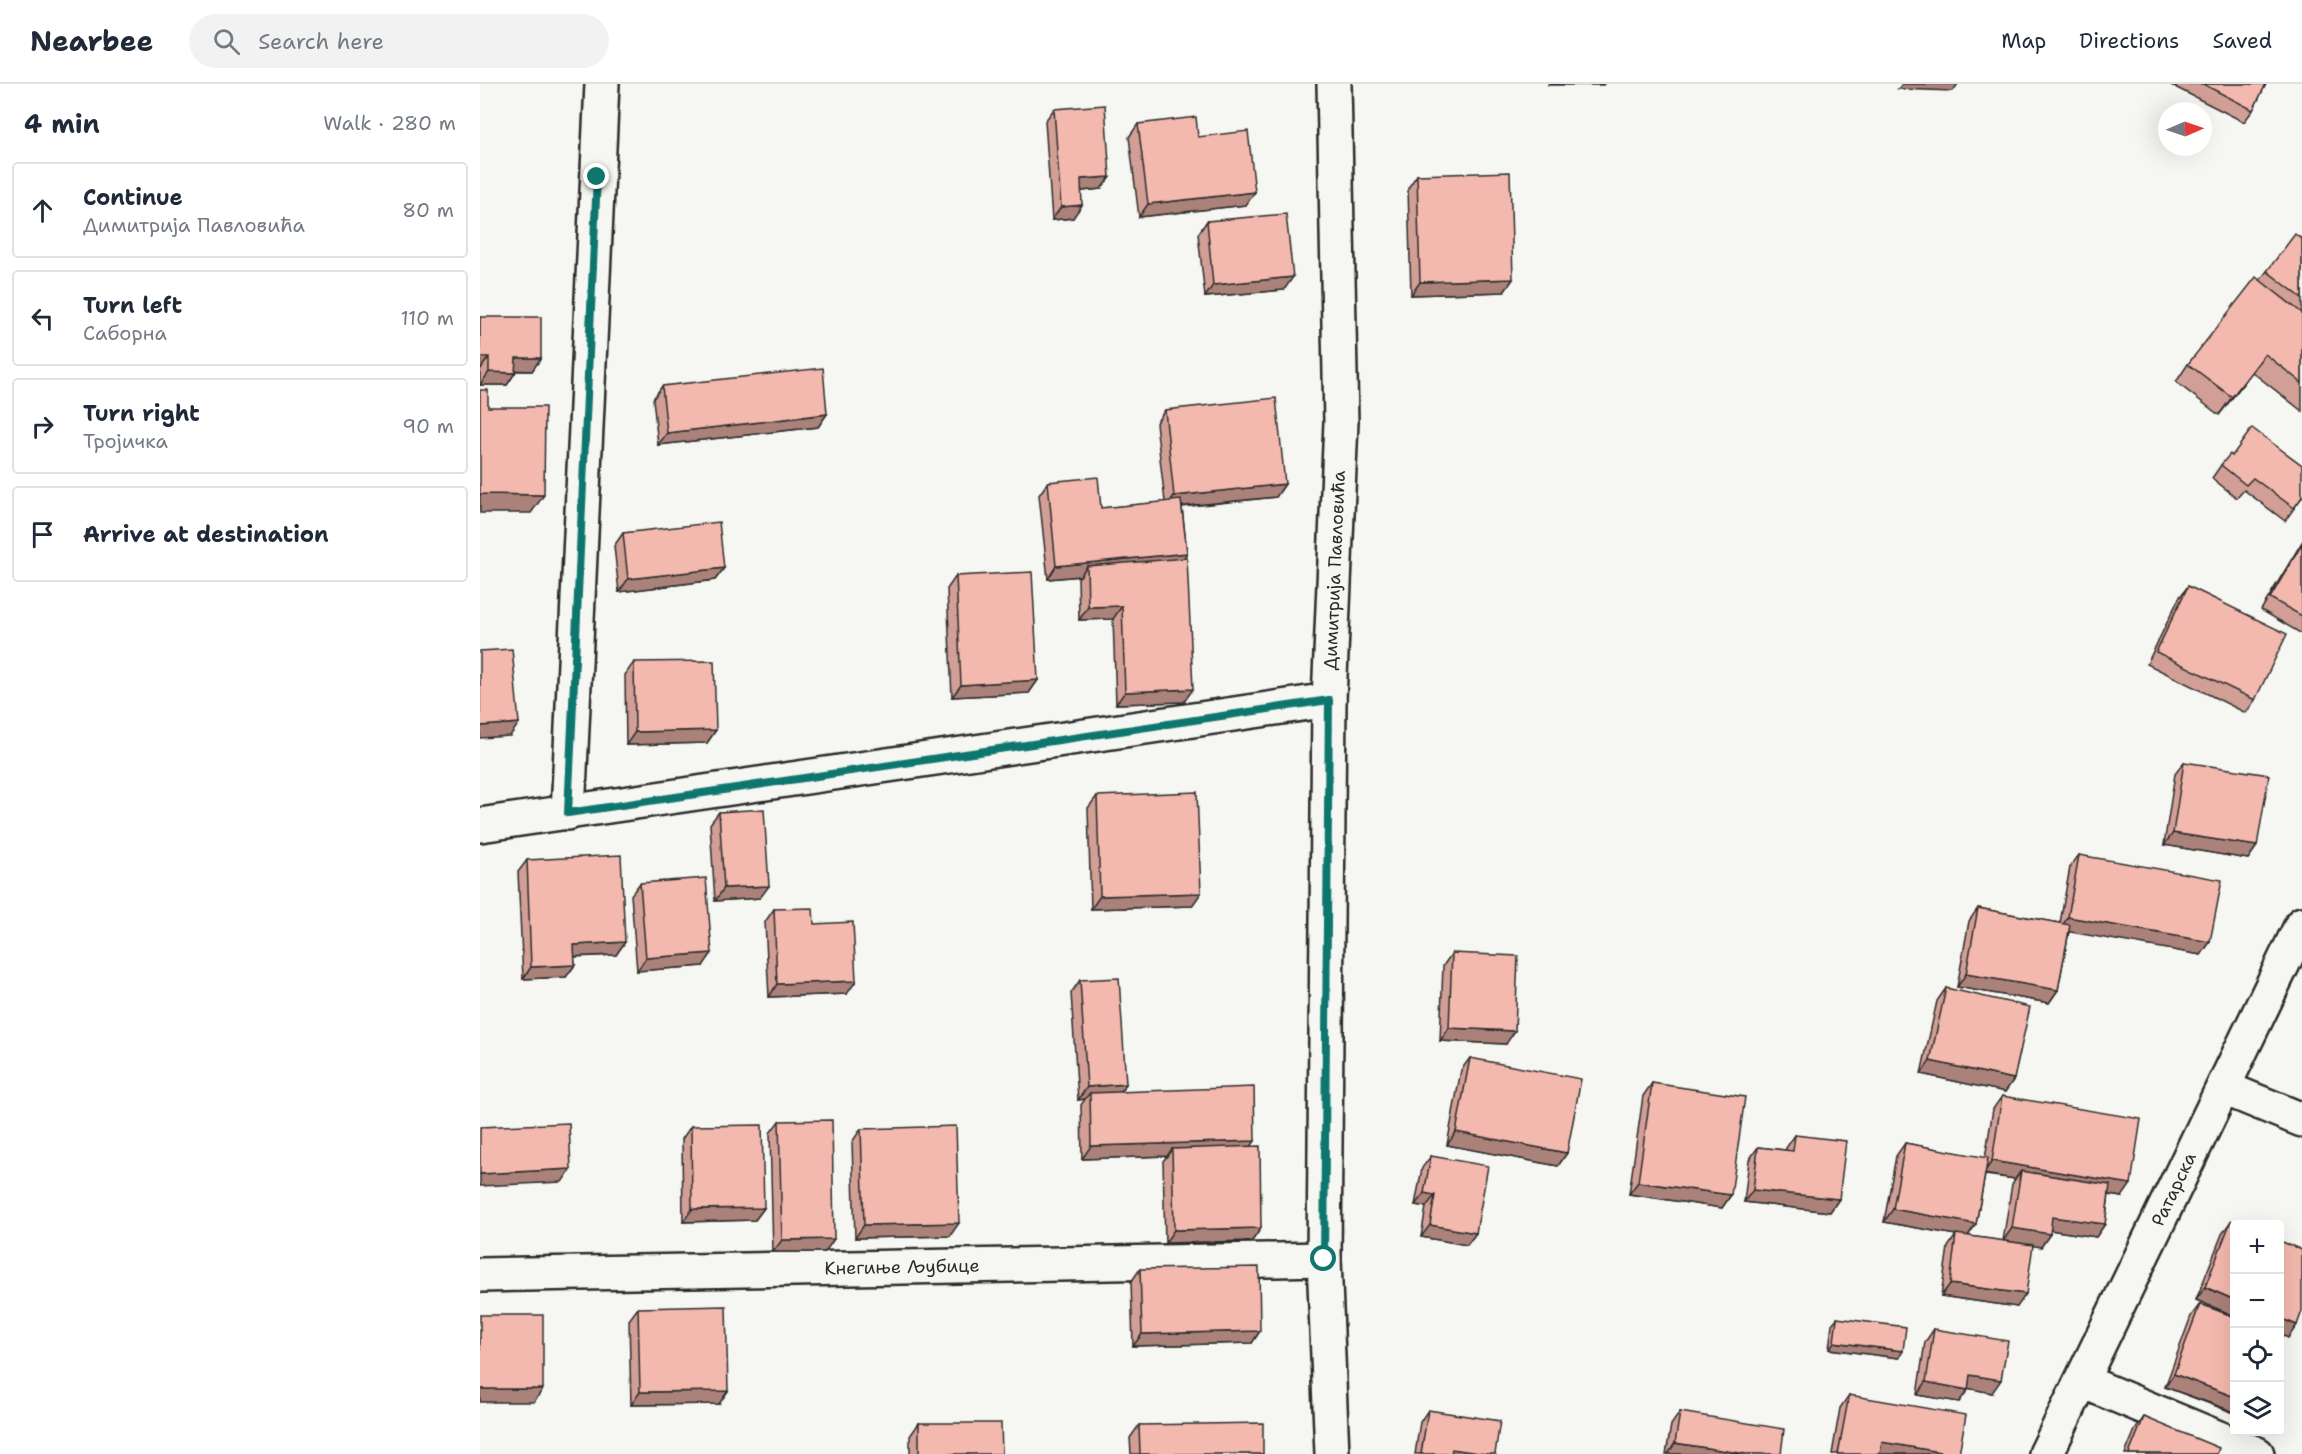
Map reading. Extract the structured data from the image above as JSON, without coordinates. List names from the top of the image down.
{
  "streets": {
    "street": ["Димитрија Павловића", "Ратарска", "Кнегиње Љубице"]
  },
  "crossings": [
    ["Димитрија Павловића", "Кнегиње Љубице"]
  ],
  "north": "right",
  "page": {
    "header": "Nearbee",
    "search": "Search here",
    "nav": ["Map", "Directions", "Saved"],
    "heading": ["4 min", "Walk · 280 m"],
    "list": [
      ["Continue", "Димитрија Павловића", "80 m"],
      ["Turn left", "Саборна", "110 m"],
      ["Turn right", "Тројичка", "90 m"],
      "Arrive at destination"
    ],
    "map_buttons": ["+", "−"]
  }
}
